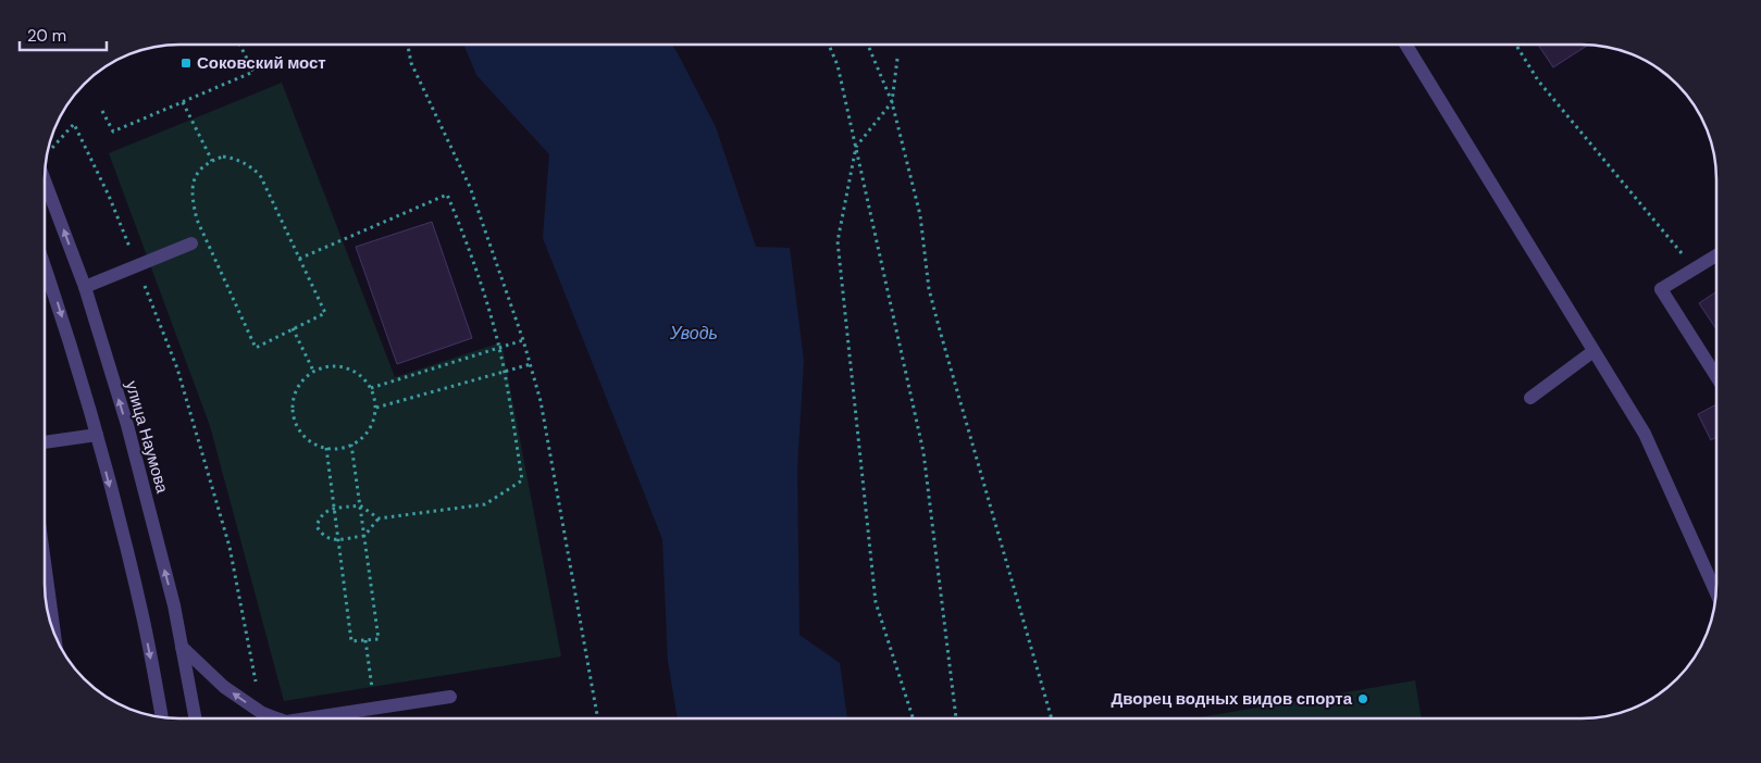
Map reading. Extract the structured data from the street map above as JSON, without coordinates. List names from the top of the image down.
{
  "streets": {
    "street": ["улица Наумова"]
  },
  "water": ["Уводь"],
  "places": {
    "transit": ["Соковский мост"],
    "other": ["Дворец водных видов спорта"]
  },
  "scale_bar": "20 m"
}
